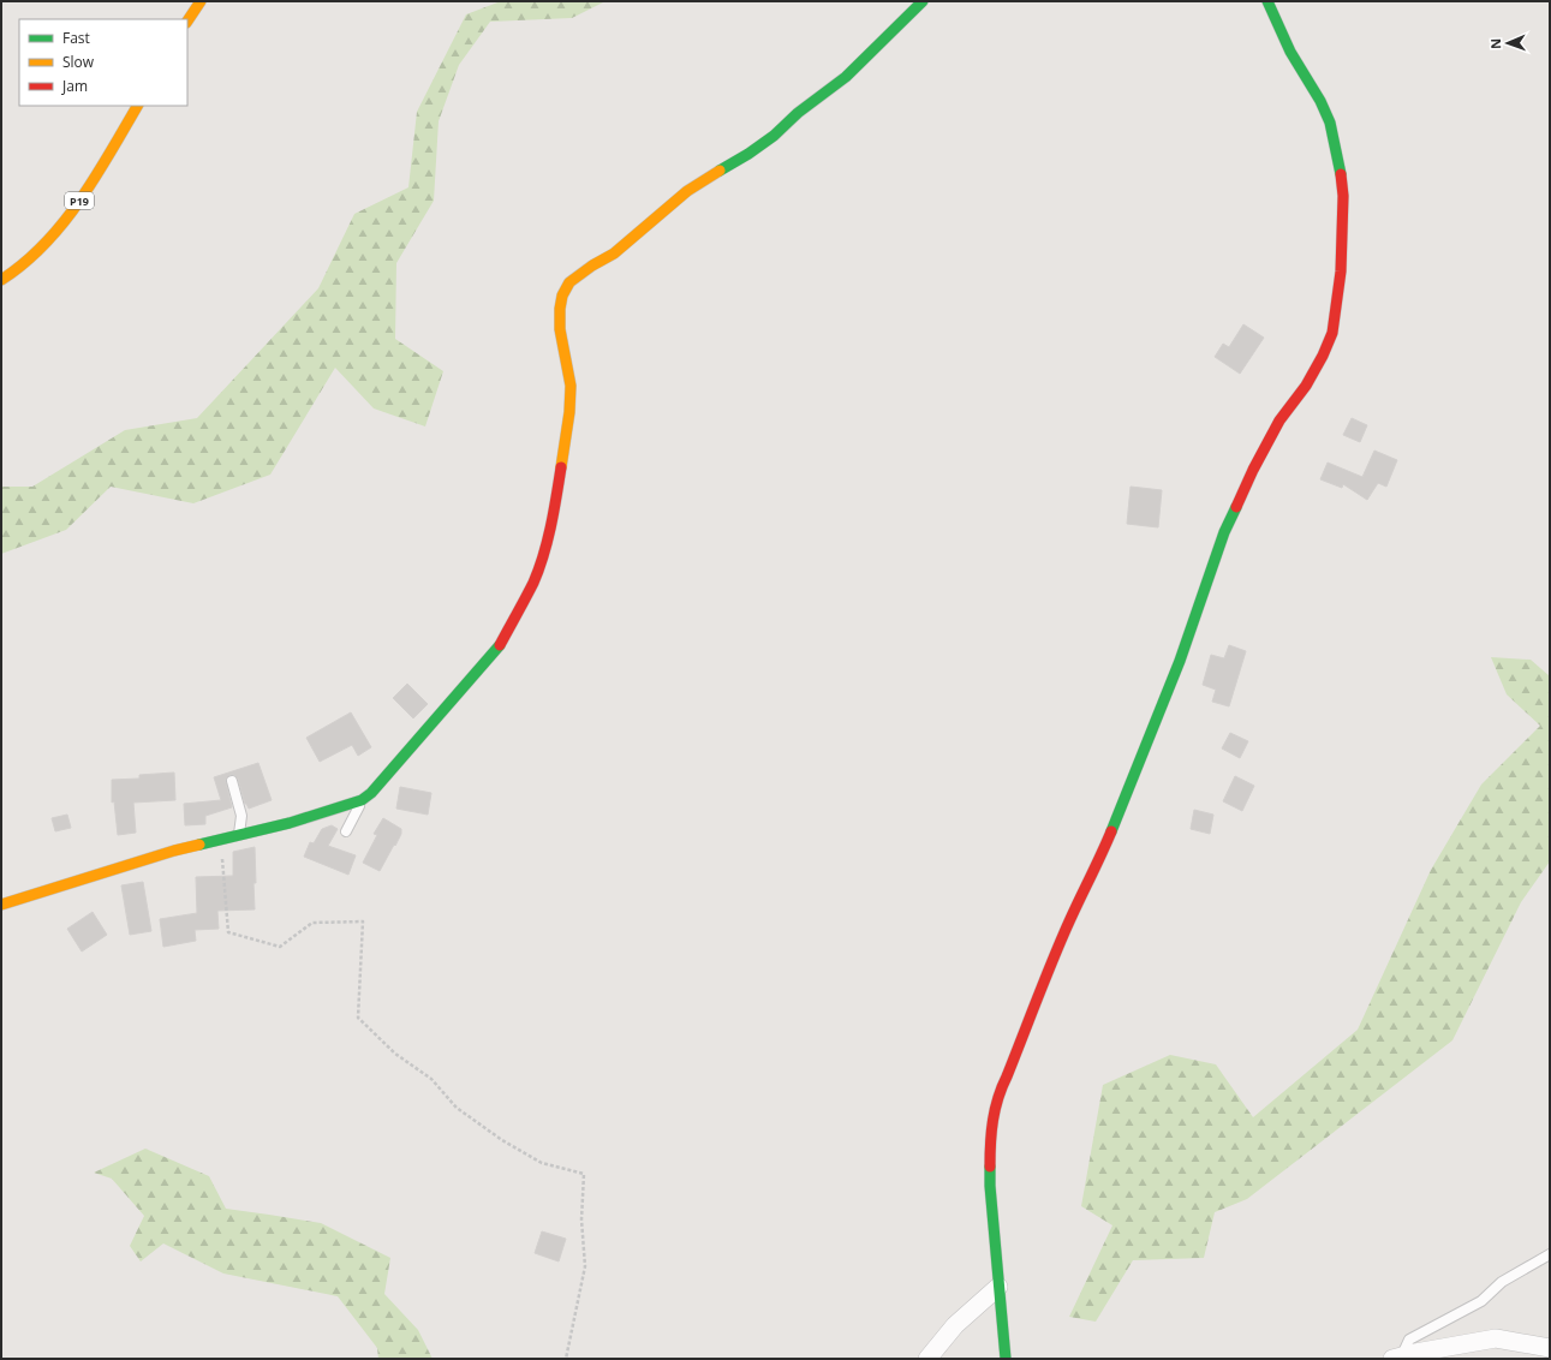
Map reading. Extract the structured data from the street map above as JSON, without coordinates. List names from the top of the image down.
{
  "streets": {
    "street": ["P19"]
  },
  "legend": ["Fast", "Slow", "Jam"],
  "north": "left"
}
